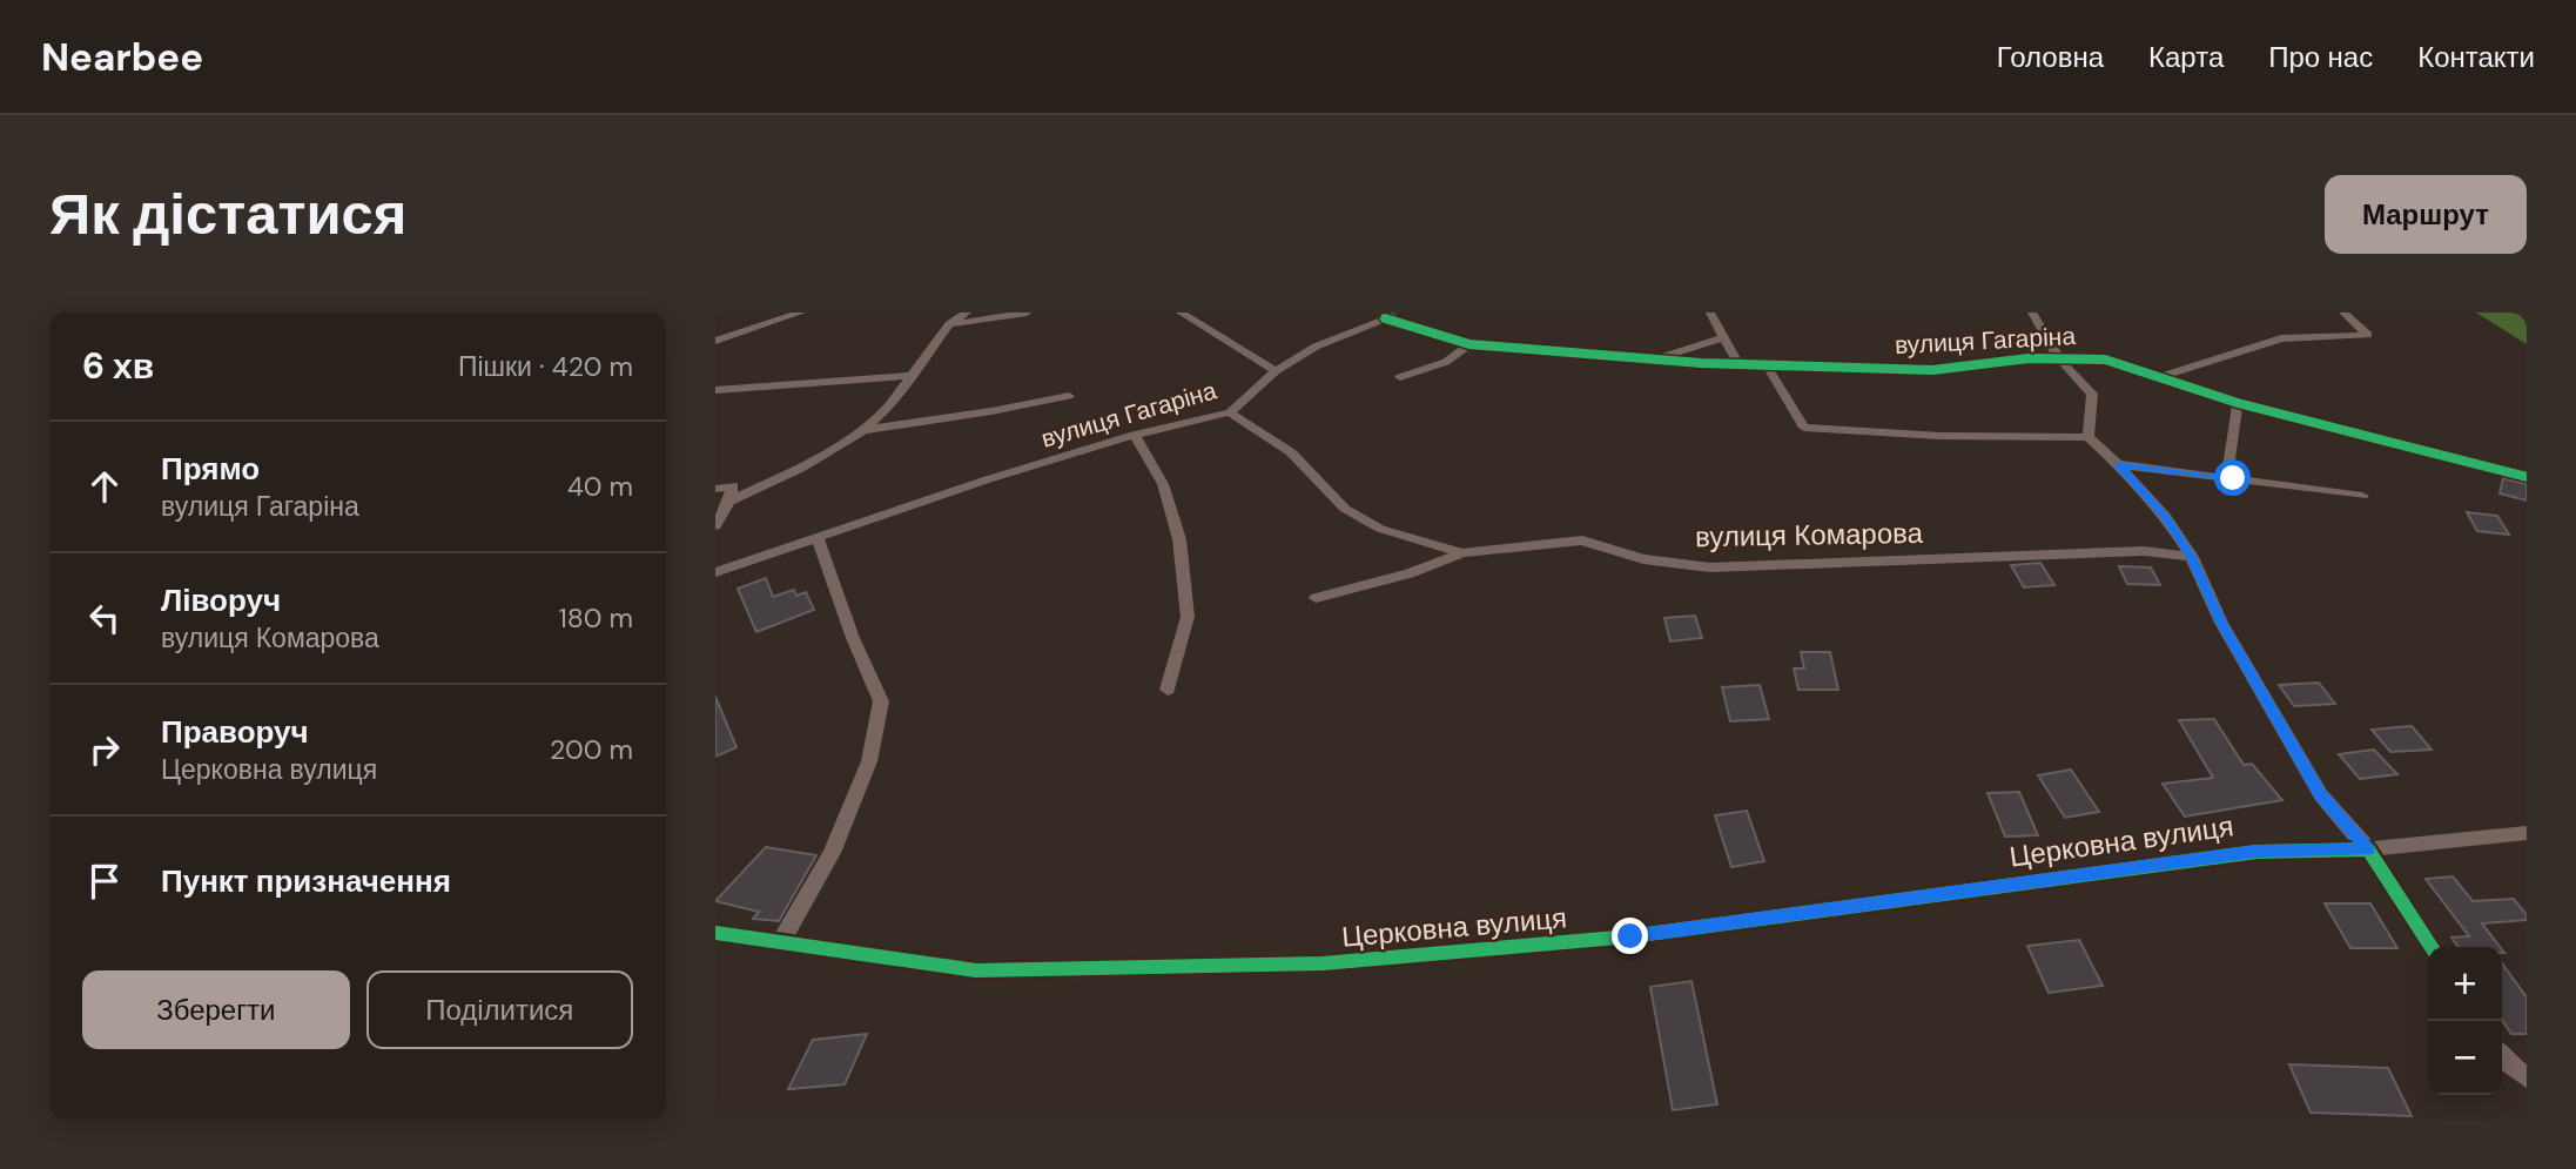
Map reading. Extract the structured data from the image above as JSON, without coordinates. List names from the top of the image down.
{
  "streets": {
    "street": ["вулиця Гагаріна", "вулиця Комарова", "Церковна вулиця"]
  },
  "crossings": [
    ["вулиця Гагаріна", "вулиця Комарова"]
  ],
  "page": {
    "header": "Nearbee",
    "nav": [
      "Головна",
      "Карта",
      "Про нас",
      "Контакти"
    ],
    "buttons": [
      "Маршрут",
      ["Зберегти", "Поділитися"]
    ],
    "title": "Як дістатися",
    "heading": ["6 хв", "Пішки · 420 m"],
    "list": [
      ["Прямо", "вулиця Гагаріна", "40 m"],
      ["Ліворуч", "вулиця Комарова", "180 m"],
      ["Праворуч", "Церковна вулиця", "200 m"],
      "Пункт призначення"
    ],
    "map_buttons": ["+", "−"]
  }
}
